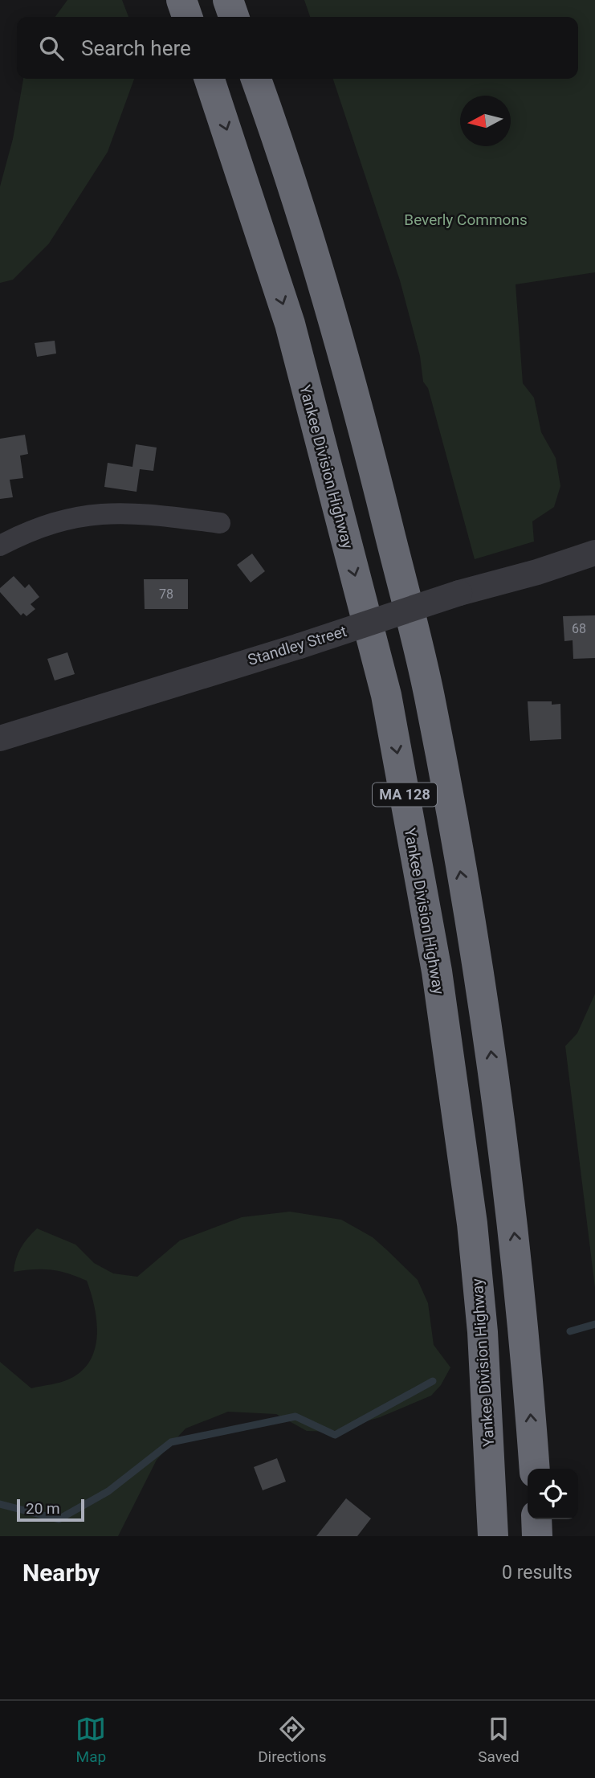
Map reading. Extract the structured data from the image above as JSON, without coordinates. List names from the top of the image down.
{
  "streets": {
    "highway": ["Yankee Division Highway", "MA 128"],
    "street": ["Standley Street"]
  },
  "parks": ["Beverly Commons"],
  "house_numbers": ["78", "68"],
  "scale_bar": "20 m",
  "north": "left",
  "page": {
    "search": "Search here",
    "scale": "20 m",
    "heading": ["Nearby", "0 results"],
    "nav": ["Map", "Directions", "Saved"]
  }
}
